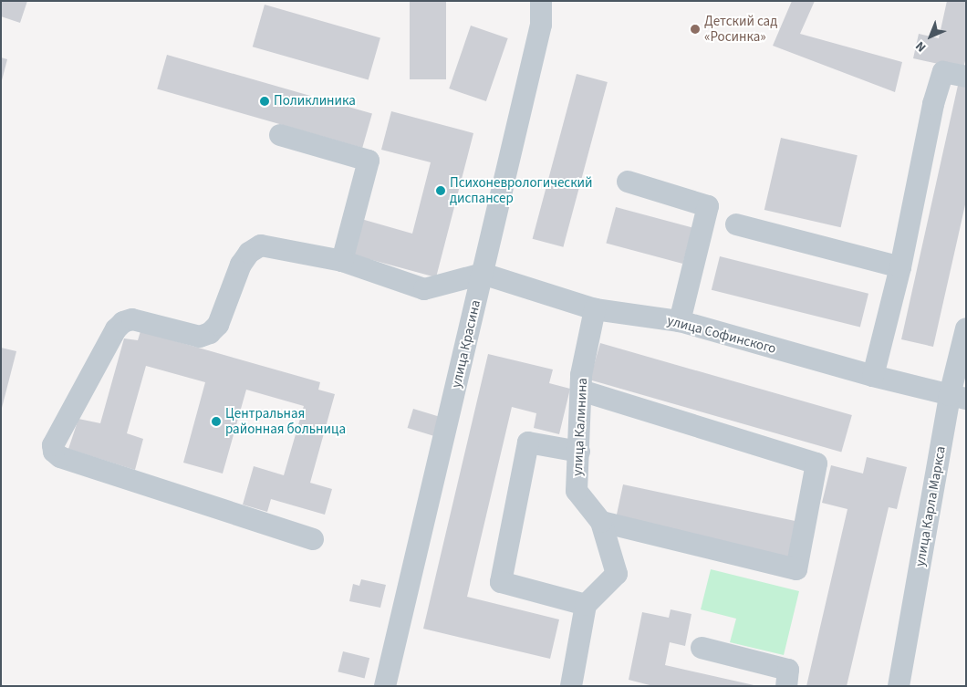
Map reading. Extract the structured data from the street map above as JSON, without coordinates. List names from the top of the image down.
{
  "streets": {
    "street": [
      "улица Софинского",
      "улица Красина",
      "улица Калинина",
      "улица Карла Маркса"
    ]
  },
  "crossings": [
    ["улица Софинского", "улица Красина"],
    ["улица Софинского", "улица Калинина"],
    ["улица Софинского", "улица Карла Маркса"]
  ],
  "places": [
    "Детский сад «Росинка»",
    "Поликлиника",
    "Психоневрологический диспансер",
    "Центральная районная больница"
  ],
  "north": "bottom left"
}
